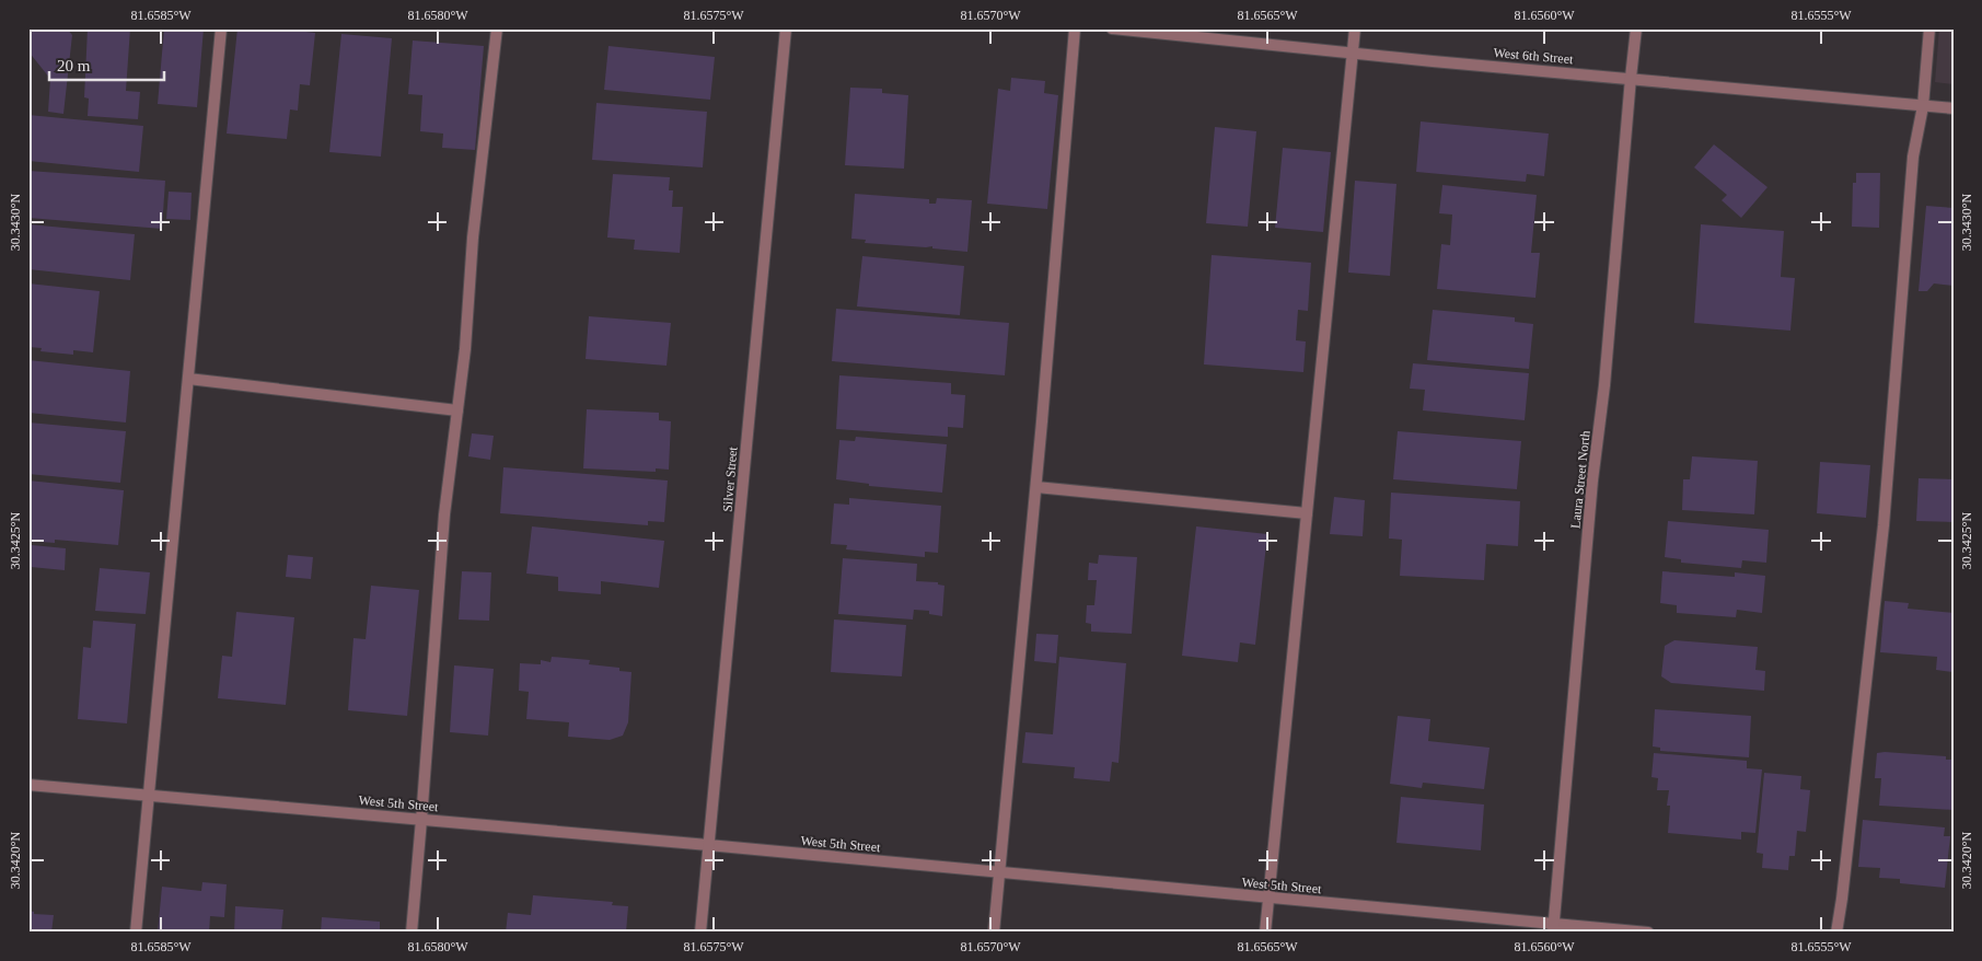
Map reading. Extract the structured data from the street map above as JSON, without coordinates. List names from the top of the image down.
{
  "streets": {
    "street": [
      "West 6th Street",
      "Silver Street",
      "Laura Street North",
      "West 5th Street"
    ]
  },
  "crossings": [
    ["West 6th Street", "Laura Street North"],
    ["Silver Street", "West 5th Street"],
    ["Laura Street North", "West 5th Street"]
  ],
  "scale_bar": "20 m",
  "coordinates": [
    "81.6585°W",
    "81.6580°W",
    "81.6575°W",
    "81.6570°W",
    "81.6565°W",
    "81.6560°W",
    "81.6555°W",
    "30.3430°N",
    "30.3425°N",
    "30.3420°N"
  ]
}
